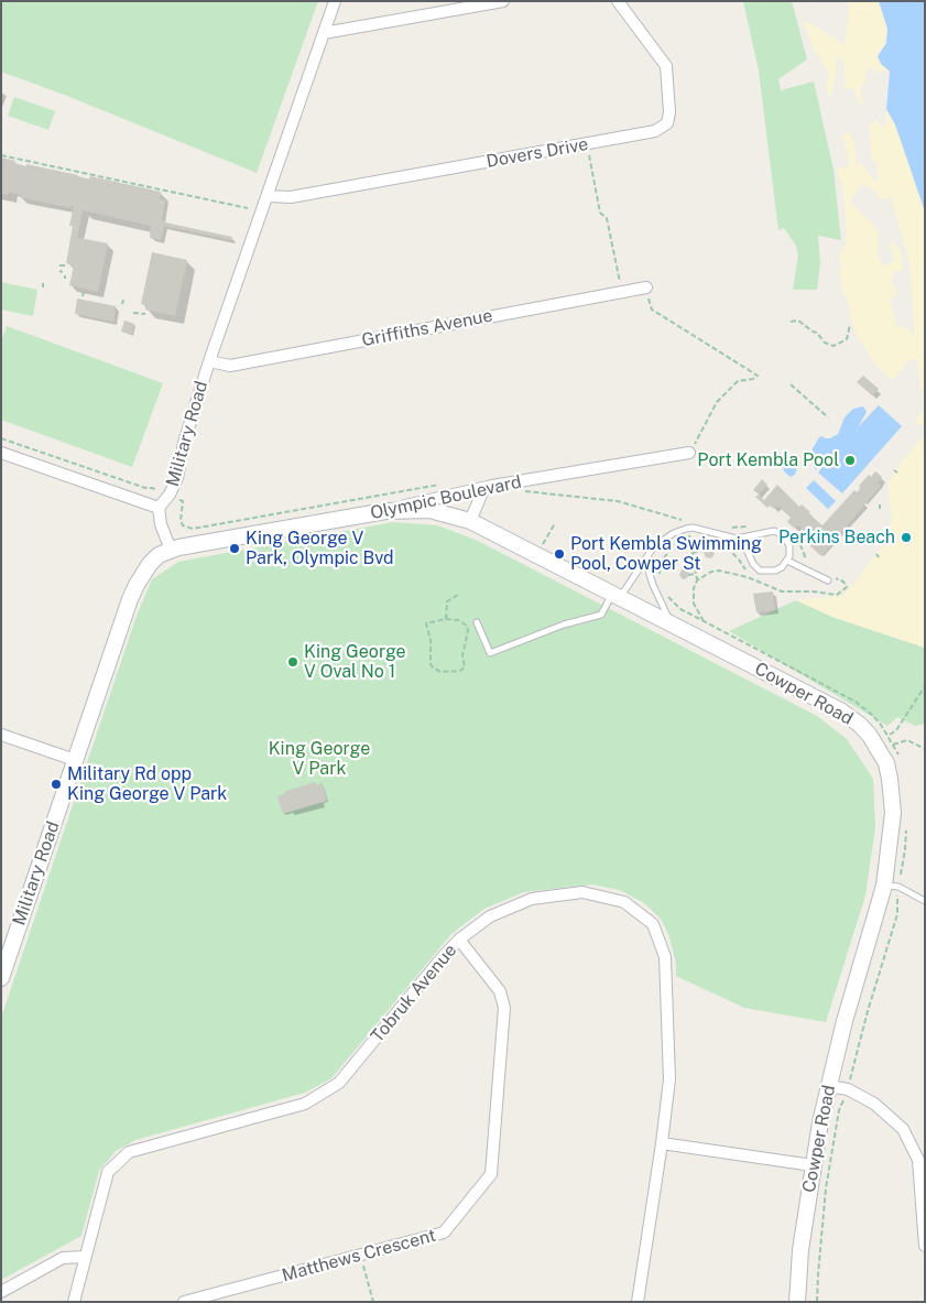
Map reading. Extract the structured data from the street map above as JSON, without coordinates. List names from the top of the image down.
{
  "streets": {
    "main road": ["Military Road", "Olympic Boulevard", "Cowper Road"],
    "street": [
      "Dovers Drive",
      "Griffiths Avenue",
      "Tobruk Avenue",
      "Matthews Crescent"
    ]
  },
  "crossings": [
    ["Dovers Drive", "Military Road"],
    ["Griffiths Avenue", "Military Road"],
    ["Military Road", "Olympic Boulevard"],
    ["Olympic Boulevard", "Cowper Road"],
    ["Tobruk Avenue", "Matthews Crescent"]
  ],
  "parks": ["King George V Park"],
  "places": [
    "Port Kembla Pool",
    "Perkins Beach",
    "King George V Park, Olympic Bvd",
    "Port Kembla Swimming Pool, Cowper St",
    "King George V Oval No 1",
    "Military Rd opp King George V Park"
  ]
}
